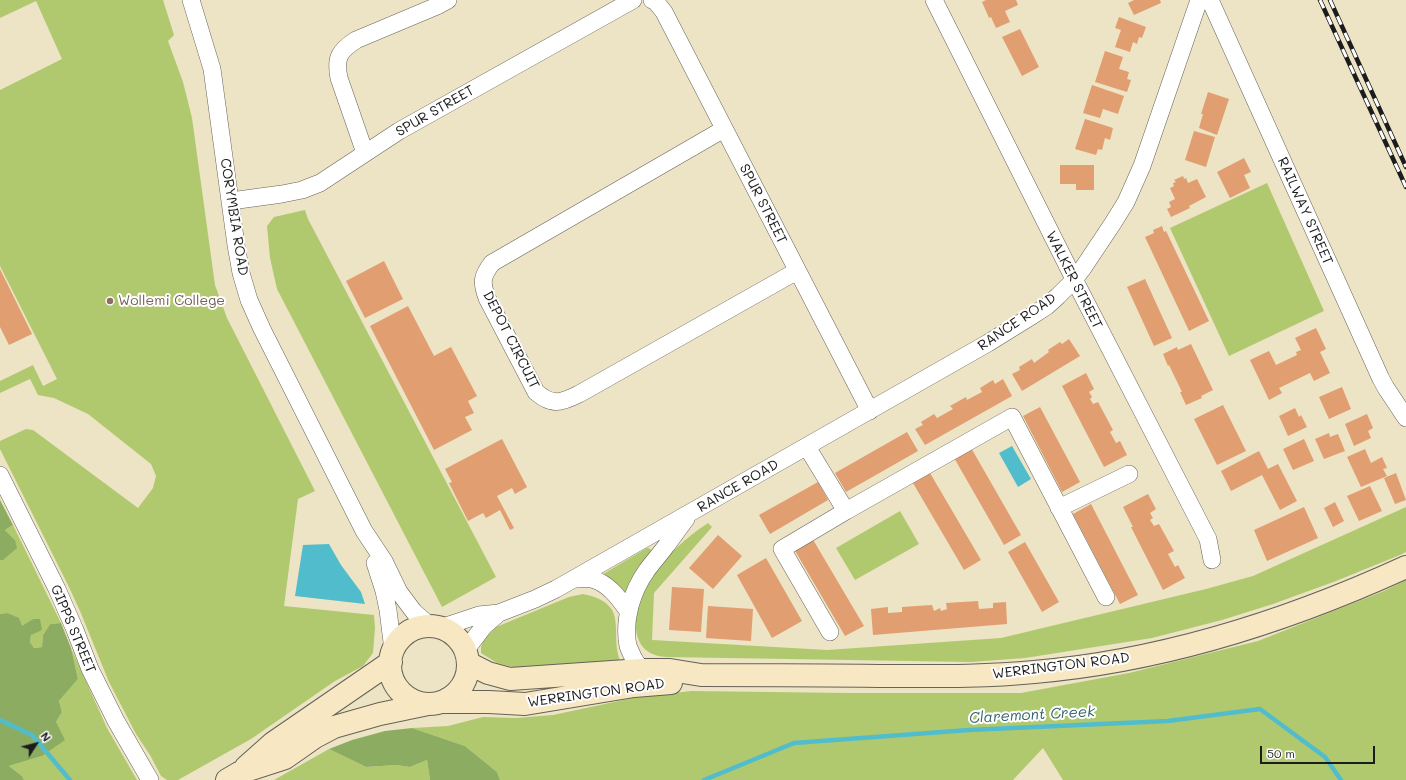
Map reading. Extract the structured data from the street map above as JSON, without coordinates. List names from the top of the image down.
{
  "streets": {
    "main road": ["WERRINGTON ROAD"],
    "street": [
      "SPUR STREET",
      "RAILWAY STREET",
      "CORYMBIA ROAD",
      "WALKER STREET",
      "RANCE ROAD",
      "DEPOT CIRCUIT",
      "GIPPS STREET"
    ]
  },
  "crossings": [
    ["SPUR STREET", "CORYMBIA ROAD"],
    ["SPUR STREET", "RANCE ROAD"],
    ["SPUR STREET", "DEPOT CIRCUIT"],
    ["CORYMBIA ROAD", "RANCE ROAD"],
    ["CORYMBIA ROAD", "WERRINGTON ROAD"],
    ["WALKER STREET", "RANCE ROAD"],
    ["RANCE ROAD", "WERRINGTON ROAD"]
  ],
  "water": ["Claremont Creek"],
  "places": ["Wollemi College"],
  "scale_bar": "50 m",
  "north": "top right"
}
